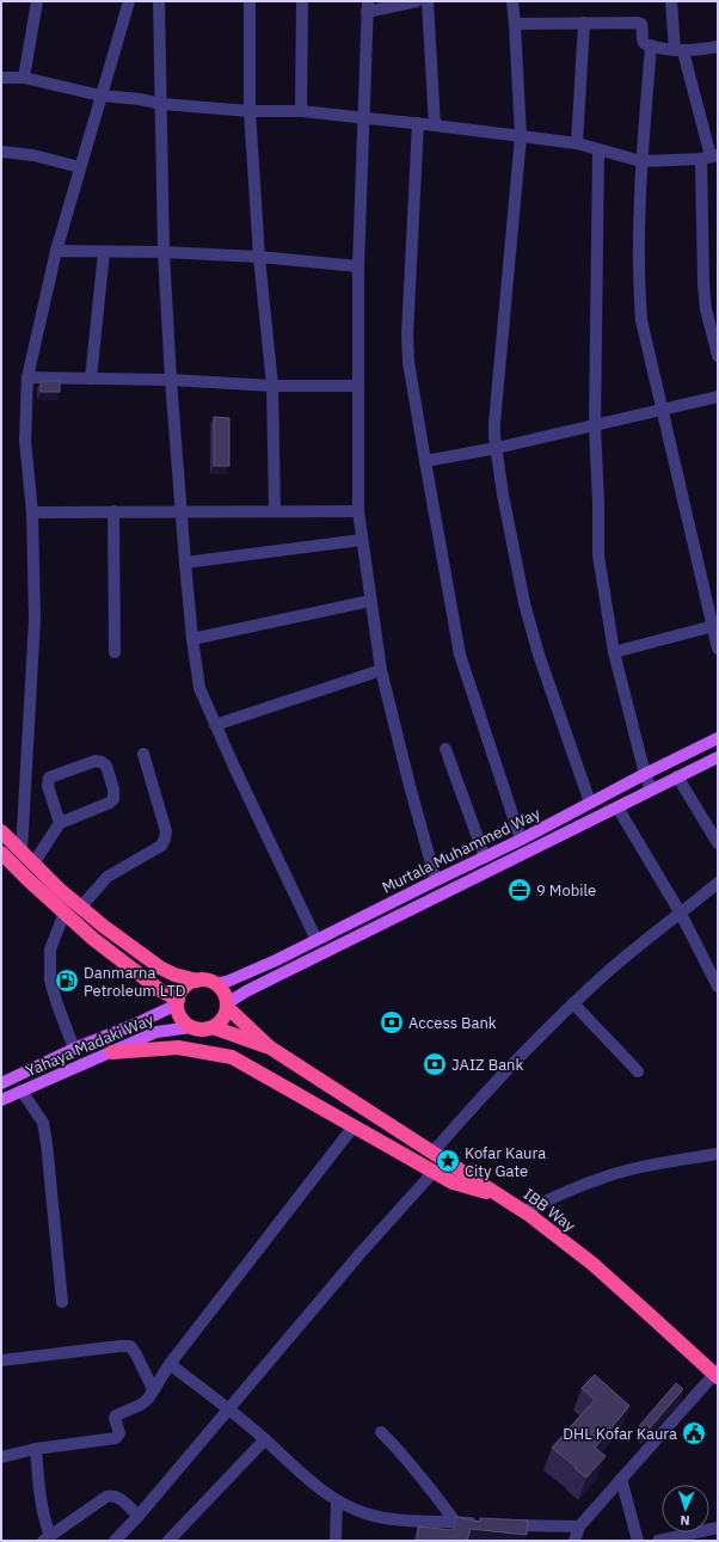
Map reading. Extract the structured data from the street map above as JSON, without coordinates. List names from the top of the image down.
{
  "streets": {
    "highway": ["IBB Way"],
    "main road": ["Murtala Muhammed Way", "Yahaya Madaki Way"]
  },
  "crossings": [
    ["Murtala Muhammed Way", "Yahaya Madaki Way"],
    ["Murtala Muhammed Way", "IBB Way"],
    ["Yahaya Madaki Way", "IBB Way"]
  ],
  "places": {
    "office": ["9 Mobile"],
    "fuel station": ["Danmarna Petroleum LTD"],
    "bank": ["Access Bank", "JAIZ Bank"],
    "place": ["Kofar Kaura City Gate"],
    "public building": ["DHL Kofar Kaura"]
  },
  "north": "bottom"
}
